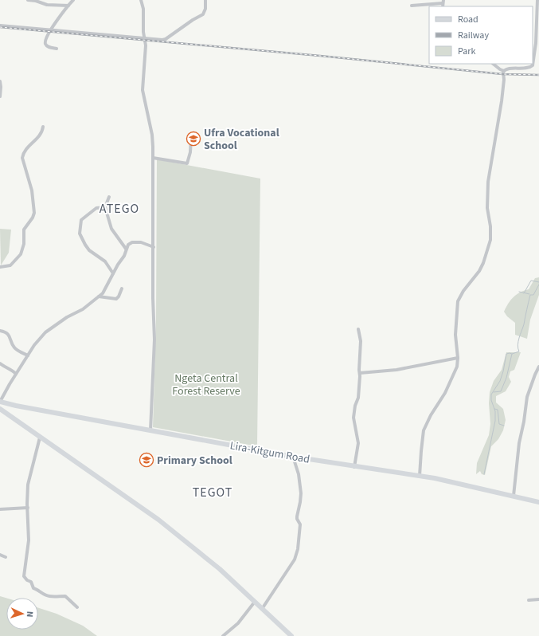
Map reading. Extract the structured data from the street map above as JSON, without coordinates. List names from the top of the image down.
{
  "streets": {
    "main road": ["Lira-Kitgum Road"]
  },
  "districts": ["ATEGO", "TEGOT"],
  "parks": ["Ngeta Central Forest Reserve"],
  "places": {
    "school or university": ["Ufra Vocational School", "Primary School"]
  },
  "legend": ["Road", "Railway", "Park"],
  "north": "right"
}
